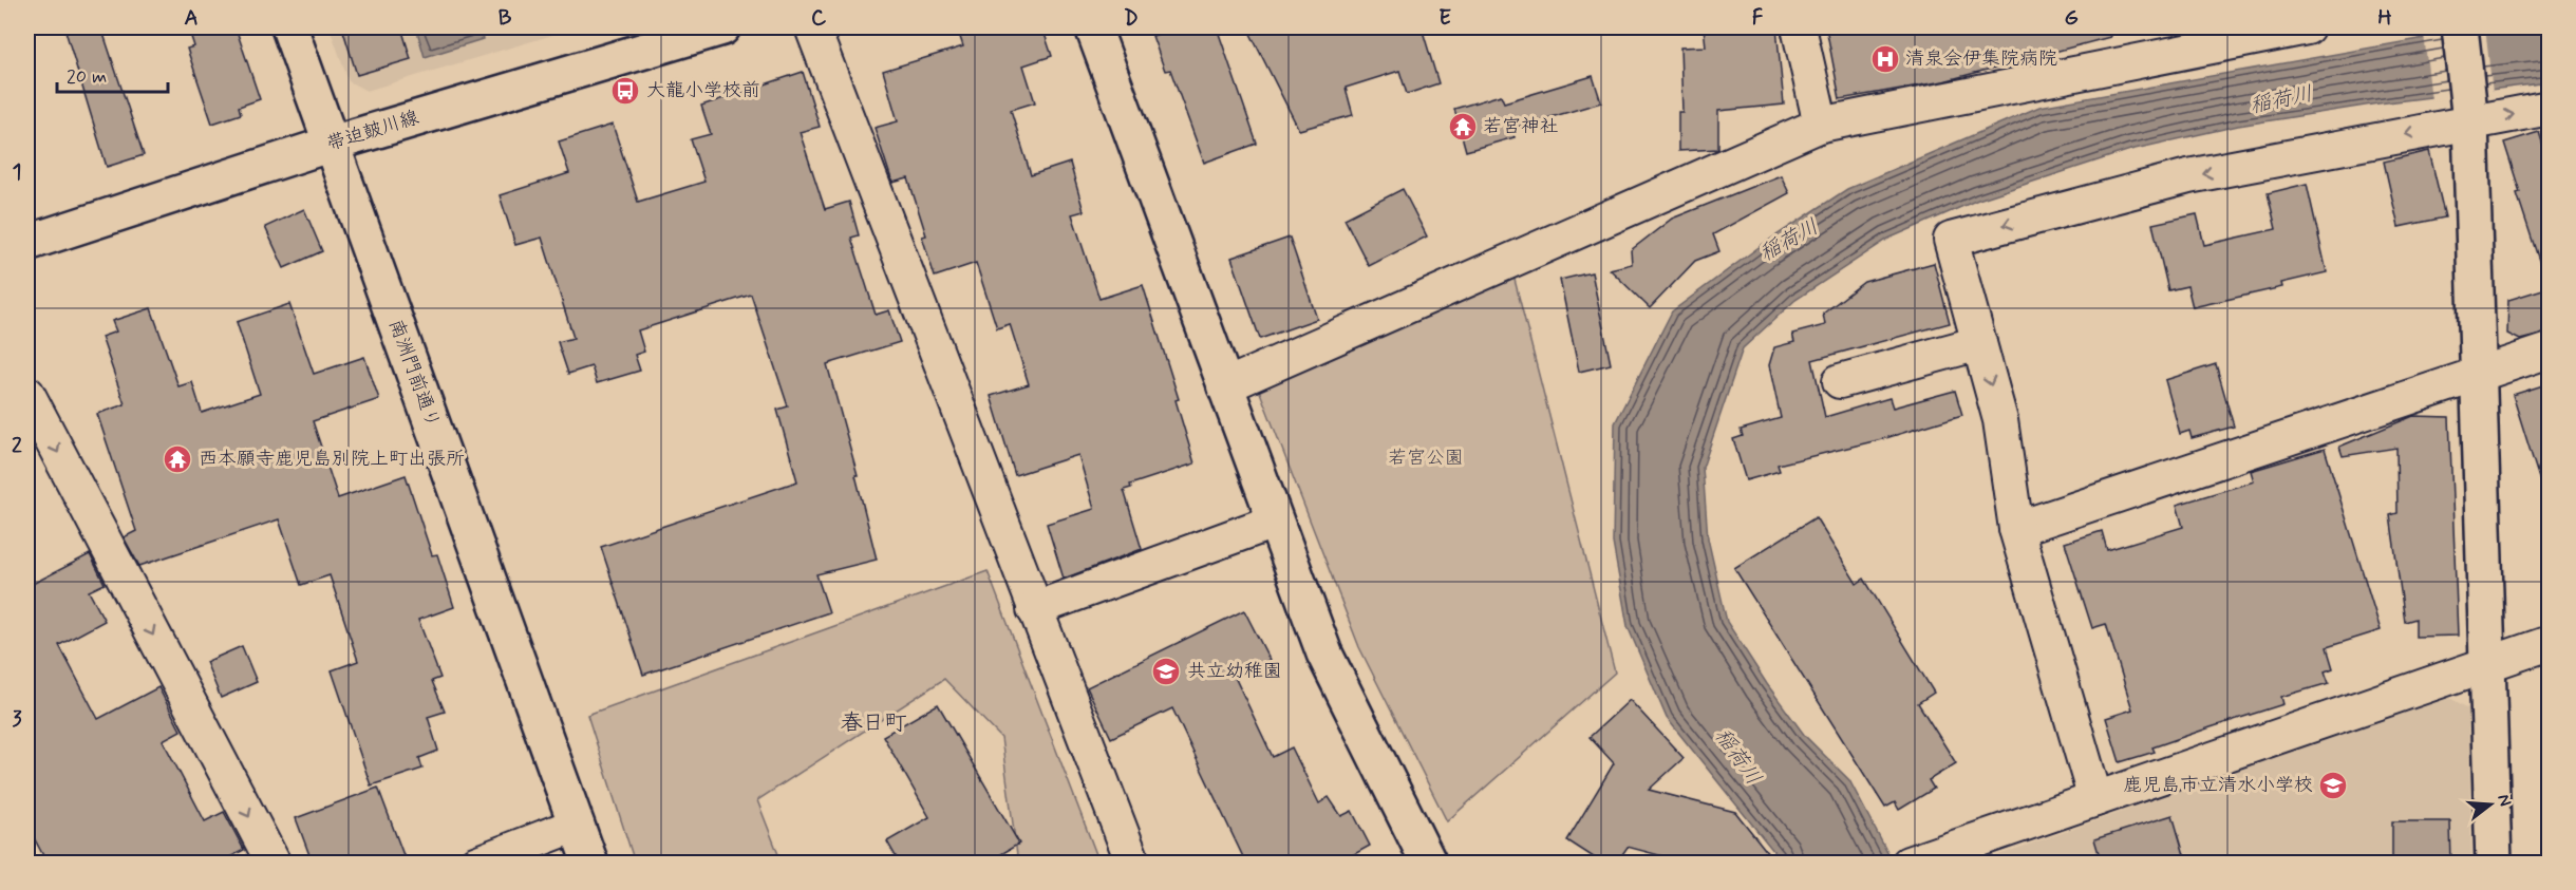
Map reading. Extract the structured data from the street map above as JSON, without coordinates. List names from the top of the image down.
{
  "streets": {
    "street": ["帯迫皷川線", "南洲門前通り"]
  },
  "crossings": [
    ["帯迫皷川線", "南洲門前通り"]
  ],
  "districts": ["春日町"],
  "water": ["稲荷川"],
  "parks": ["若宮公園"],
  "places": {
    "hospital": ["清泉会伊集院病院"],
    "bus stop": ["大龍小学校前"],
    "temple": ["若宮神社", "西本願寺鹿児島別院上町出張所"],
    "school or university": ["共立幼稚園", "鹿児島市立清水小学校"]
  },
  "scale_bar": "20 m",
  "north": "right",
  "grid": {
    "columns": [
      "A",
      "B",
      "C",
      "D",
      "E",
      "F",
      "G",
      "H"
    ],
    "rows": ["1", "2", "3"]
  }
}
